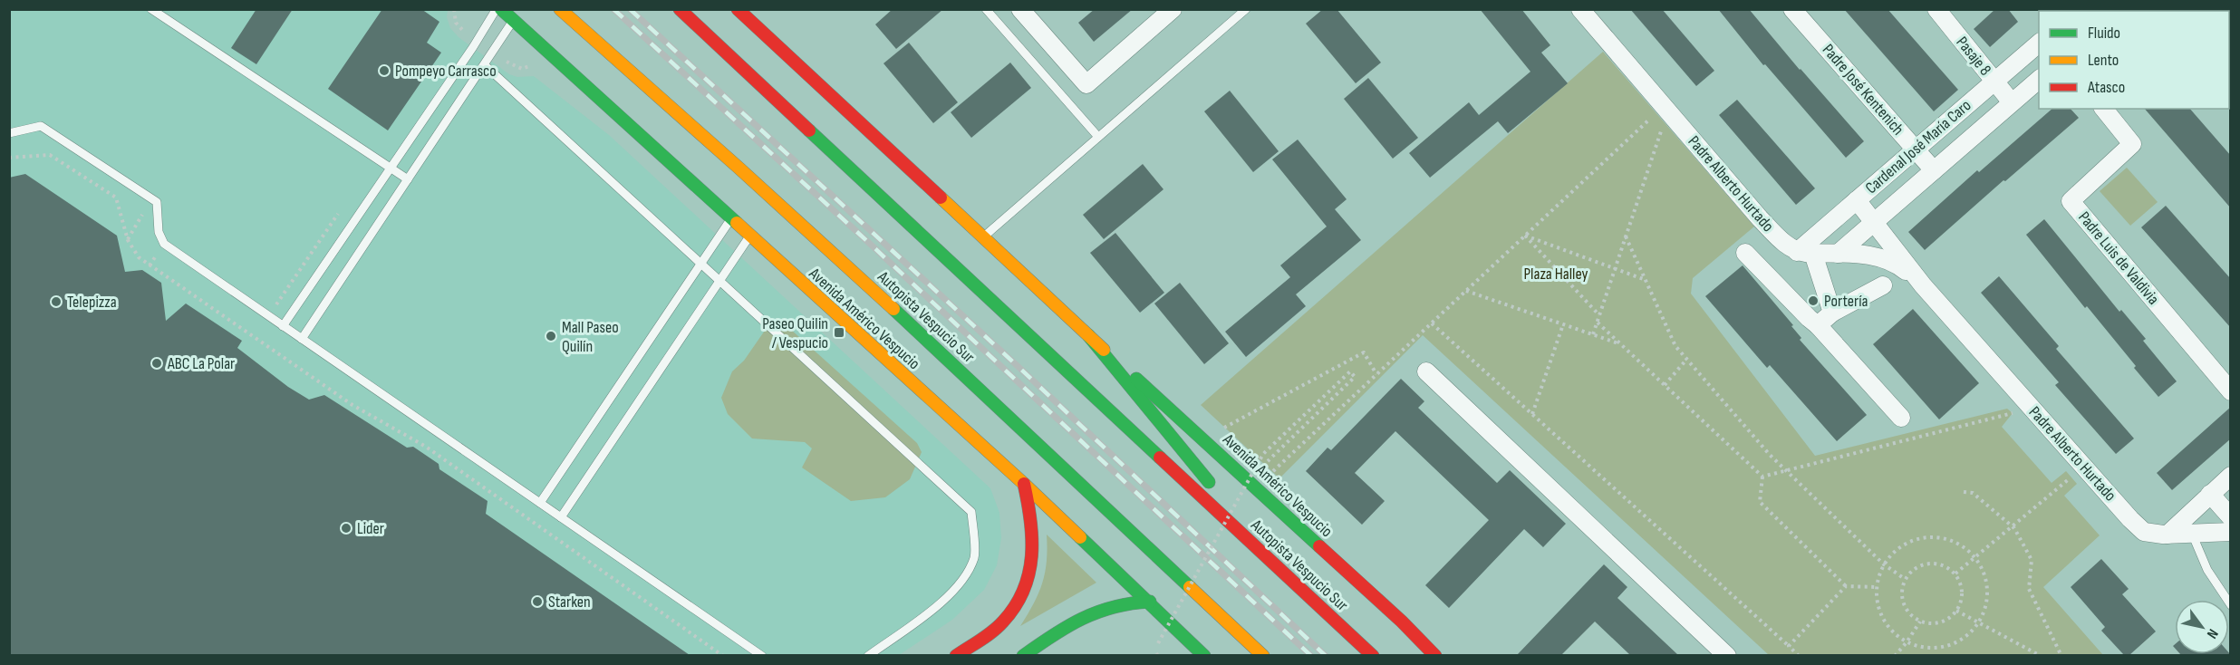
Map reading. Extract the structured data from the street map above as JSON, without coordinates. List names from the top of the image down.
{
  "streets": {
    "main road": ["Autopista Vespucio Sur", "Avenida Américo Vespucio"],
    "street": [
      "Pasaje 8",
      "Padre José Kentenich",
      "Cardenal José María Caro",
      "Padre Alberto Hurtado",
      "Padre Luis de Valdivia"
    ]
  },
  "crossings": [
    ["Pasaje 8", "Cardenal José María Caro"],
    ["Padre José Kentenich", "Cardenal José María Caro"],
    ["Cardenal José María Caro", "Padre Alberto Hurtado"]
  ],
  "parks": ["Plaza Halley"],
  "places": {
    "other": [
      "Pompeyo Carrasco",
      "Portería",
      "Telepizza",
      "Mall Paseo Quilín",
      "ABC La Polar",
      "Lider",
      "Starken"
    ],
    "transit": ["Paseo Quilin / Vespucio"]
  },
  "legend": ["Fluido", "Lento", "Atasco"],
  "north": "bottom right"
}
